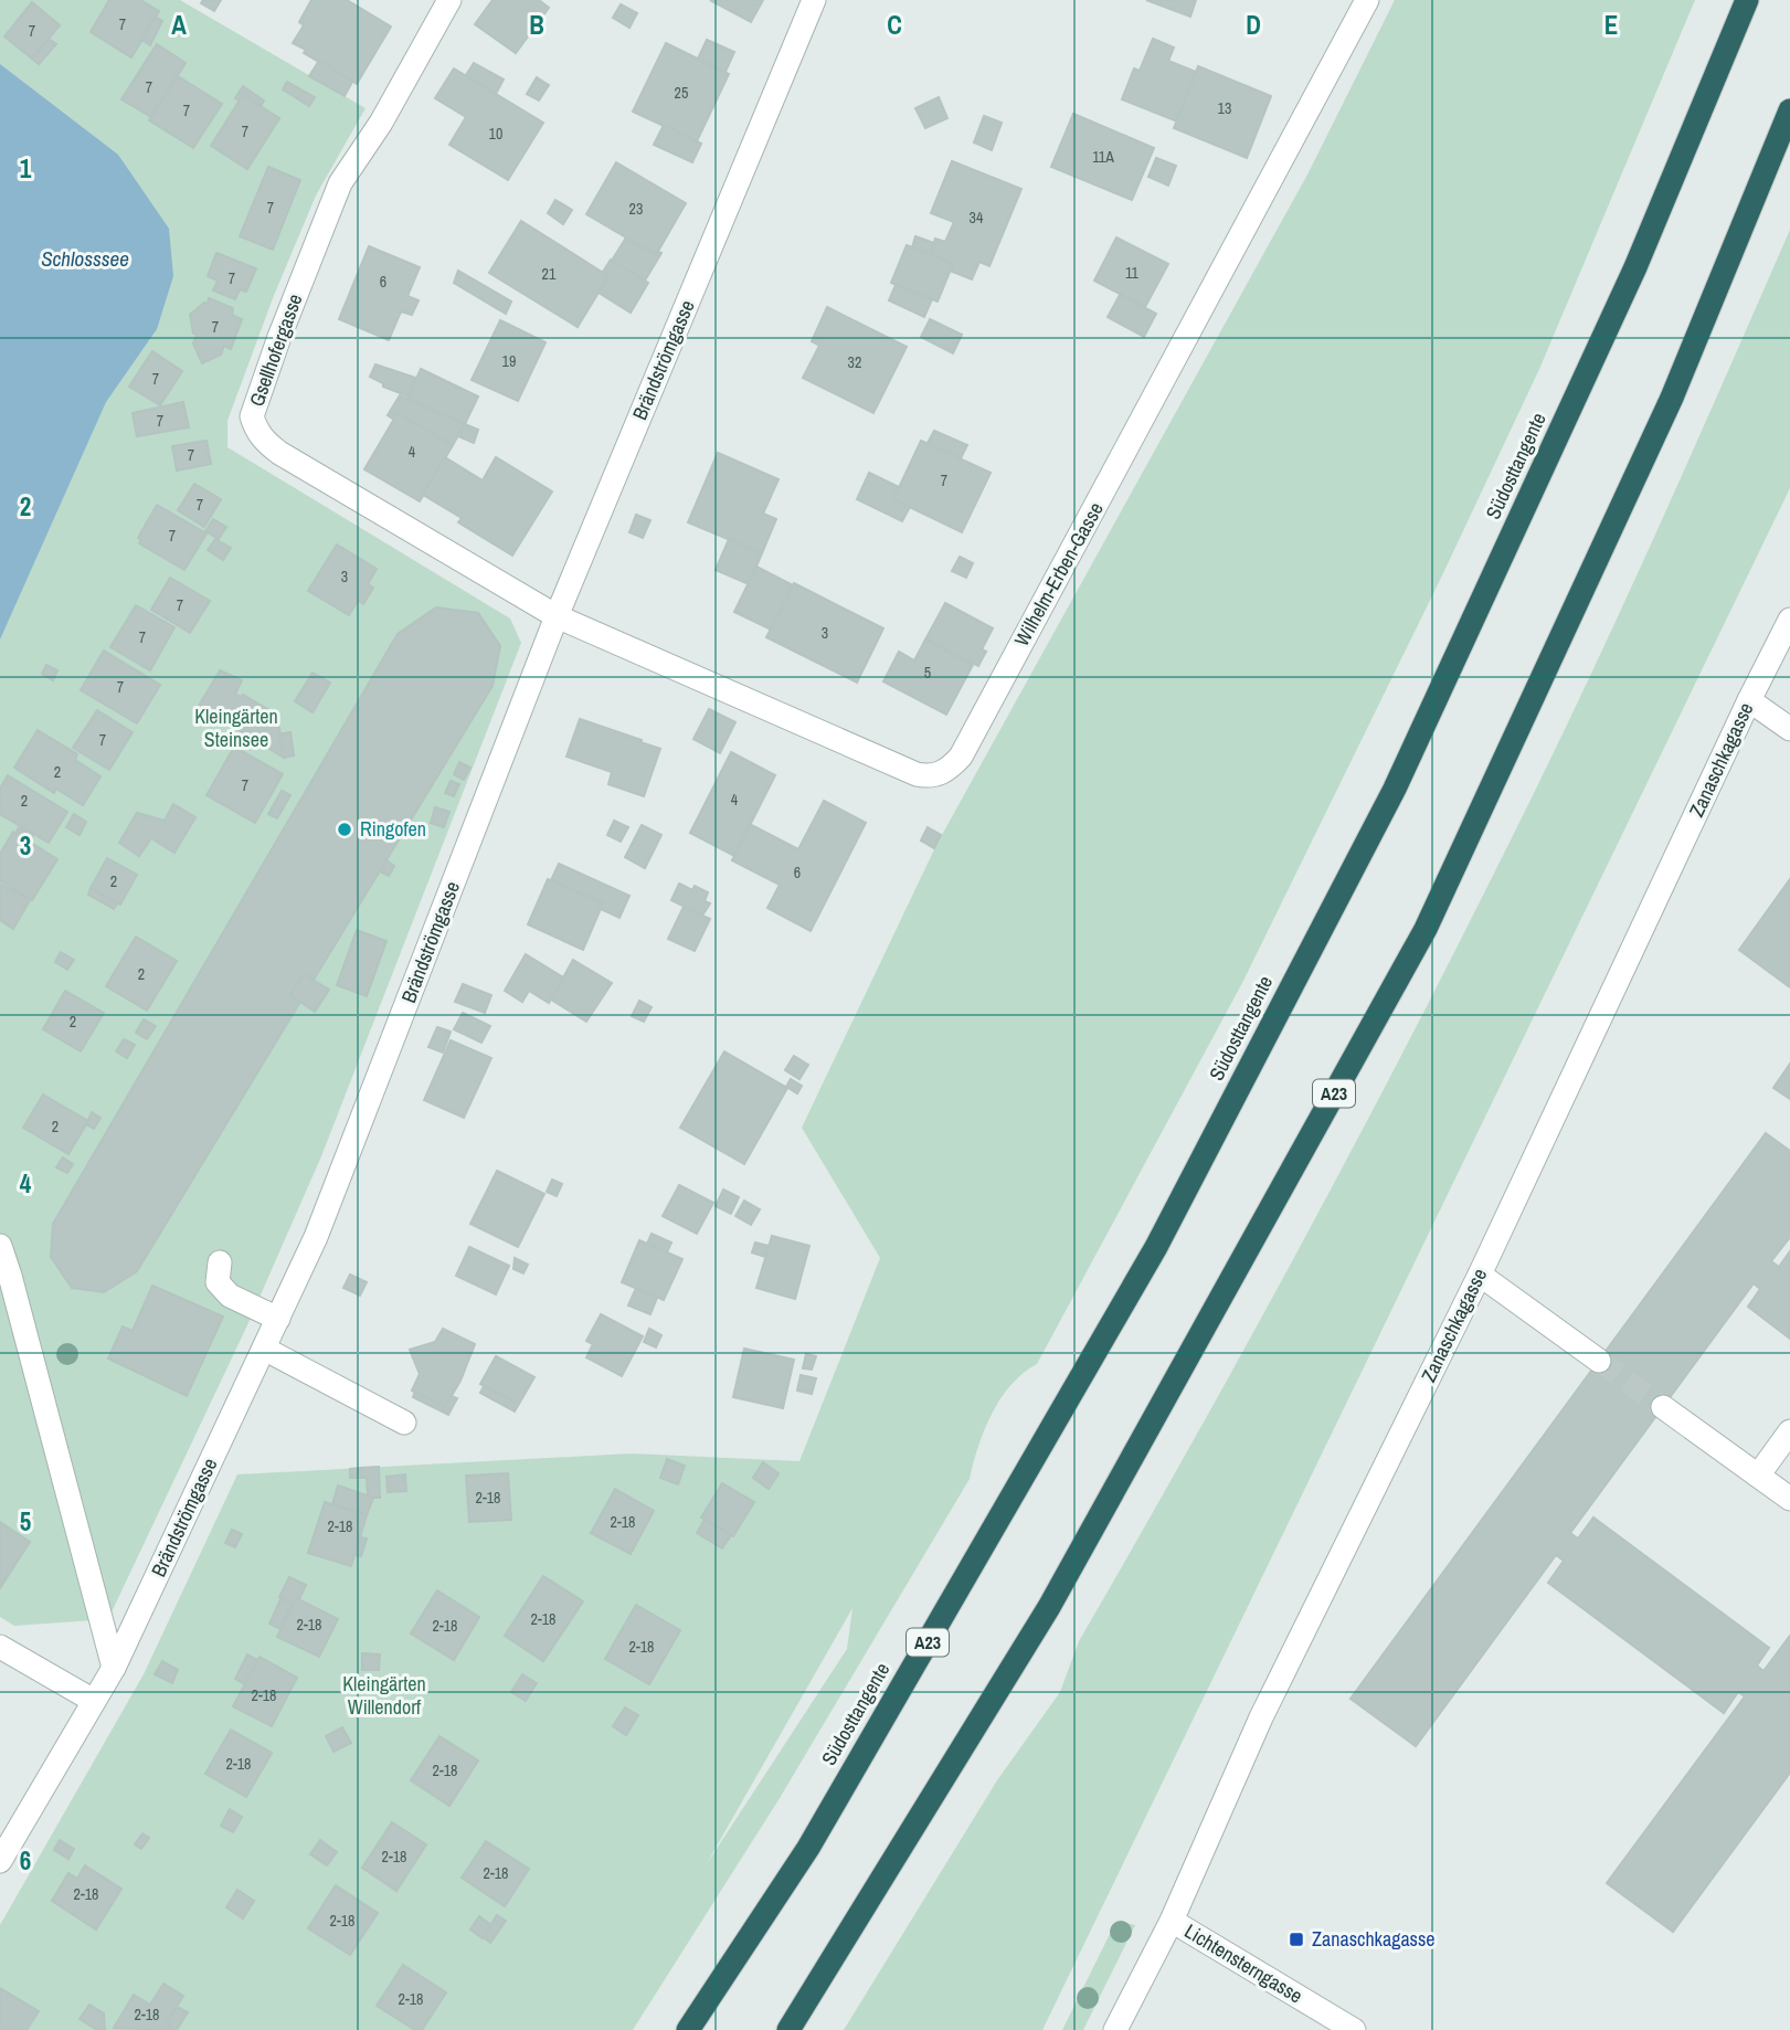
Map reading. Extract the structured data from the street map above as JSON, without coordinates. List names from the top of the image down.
{
  "streets": {
    "highway": ["Südosttangente", "A23"],
    "street": [
      "Gsellhofergasse",
      "Brändströmgasse",
      "Wilhelm-Erben-Gasse",
      "Zanaschkagasse",
      "Lichtensterngasse"
    ]
  },
  "crossings": [
    ["Gsellhofergasse", "Brändströmgasse"],
    ["Gsellhofergasse", "Wilhelm-Erben-Gasse"],
    ["Brändströmgasse", "Wilhelm-Erben-Gasse"],
    ["Zanaschkagasse", "Lichtensterngasse"]
  ],
  "water": ["Schlosssee"],
  "parks": ["Kleingärten Steinsee", "Kleingärten Willendorf"],
  "places": {
    "other": ["Ringofen"],
    "transit": ["Zanaschkagasse"]
  },
  "house_numbers": [
    "7",
    "7",
    "7",
    "25",
    "13",
    "7",
    "7",
    "10",
    "11A",
    "7",
    "23",
    "34",
    "11",
    "21",
    "7",
    "6",
    "7",
    "19",
    "32",
    "7",
    "7",
    "4",
    "7",
    "7",
    "7",
    "7",
    "3",
    "7",
    "3",
    "7",
    "5",
    "7",
    "7",
    "2",
    "7",
    "4",
    "2",
    "6",
    "2",
    "2",
    "2",
    "2",
    "2-18",
    "2-18",
    "2-18",
    "2-18",
    "2-18",
    "2-18",
    "2-18",
    "2-18",
    "2-18",
    "2-18",
    "2-18",
    "2-18",
    "2-18",
    "2-18",
    "2-18",
    "2-18"
  ],
  "grid": {
    "columns": [
      "A",
      "B",
      "C",
      "D",
      "E"
    ],
    "rows": [
      "1",
      "2",
      "3",
      "4",
      "5",
      "6"
    ]
  }
}
